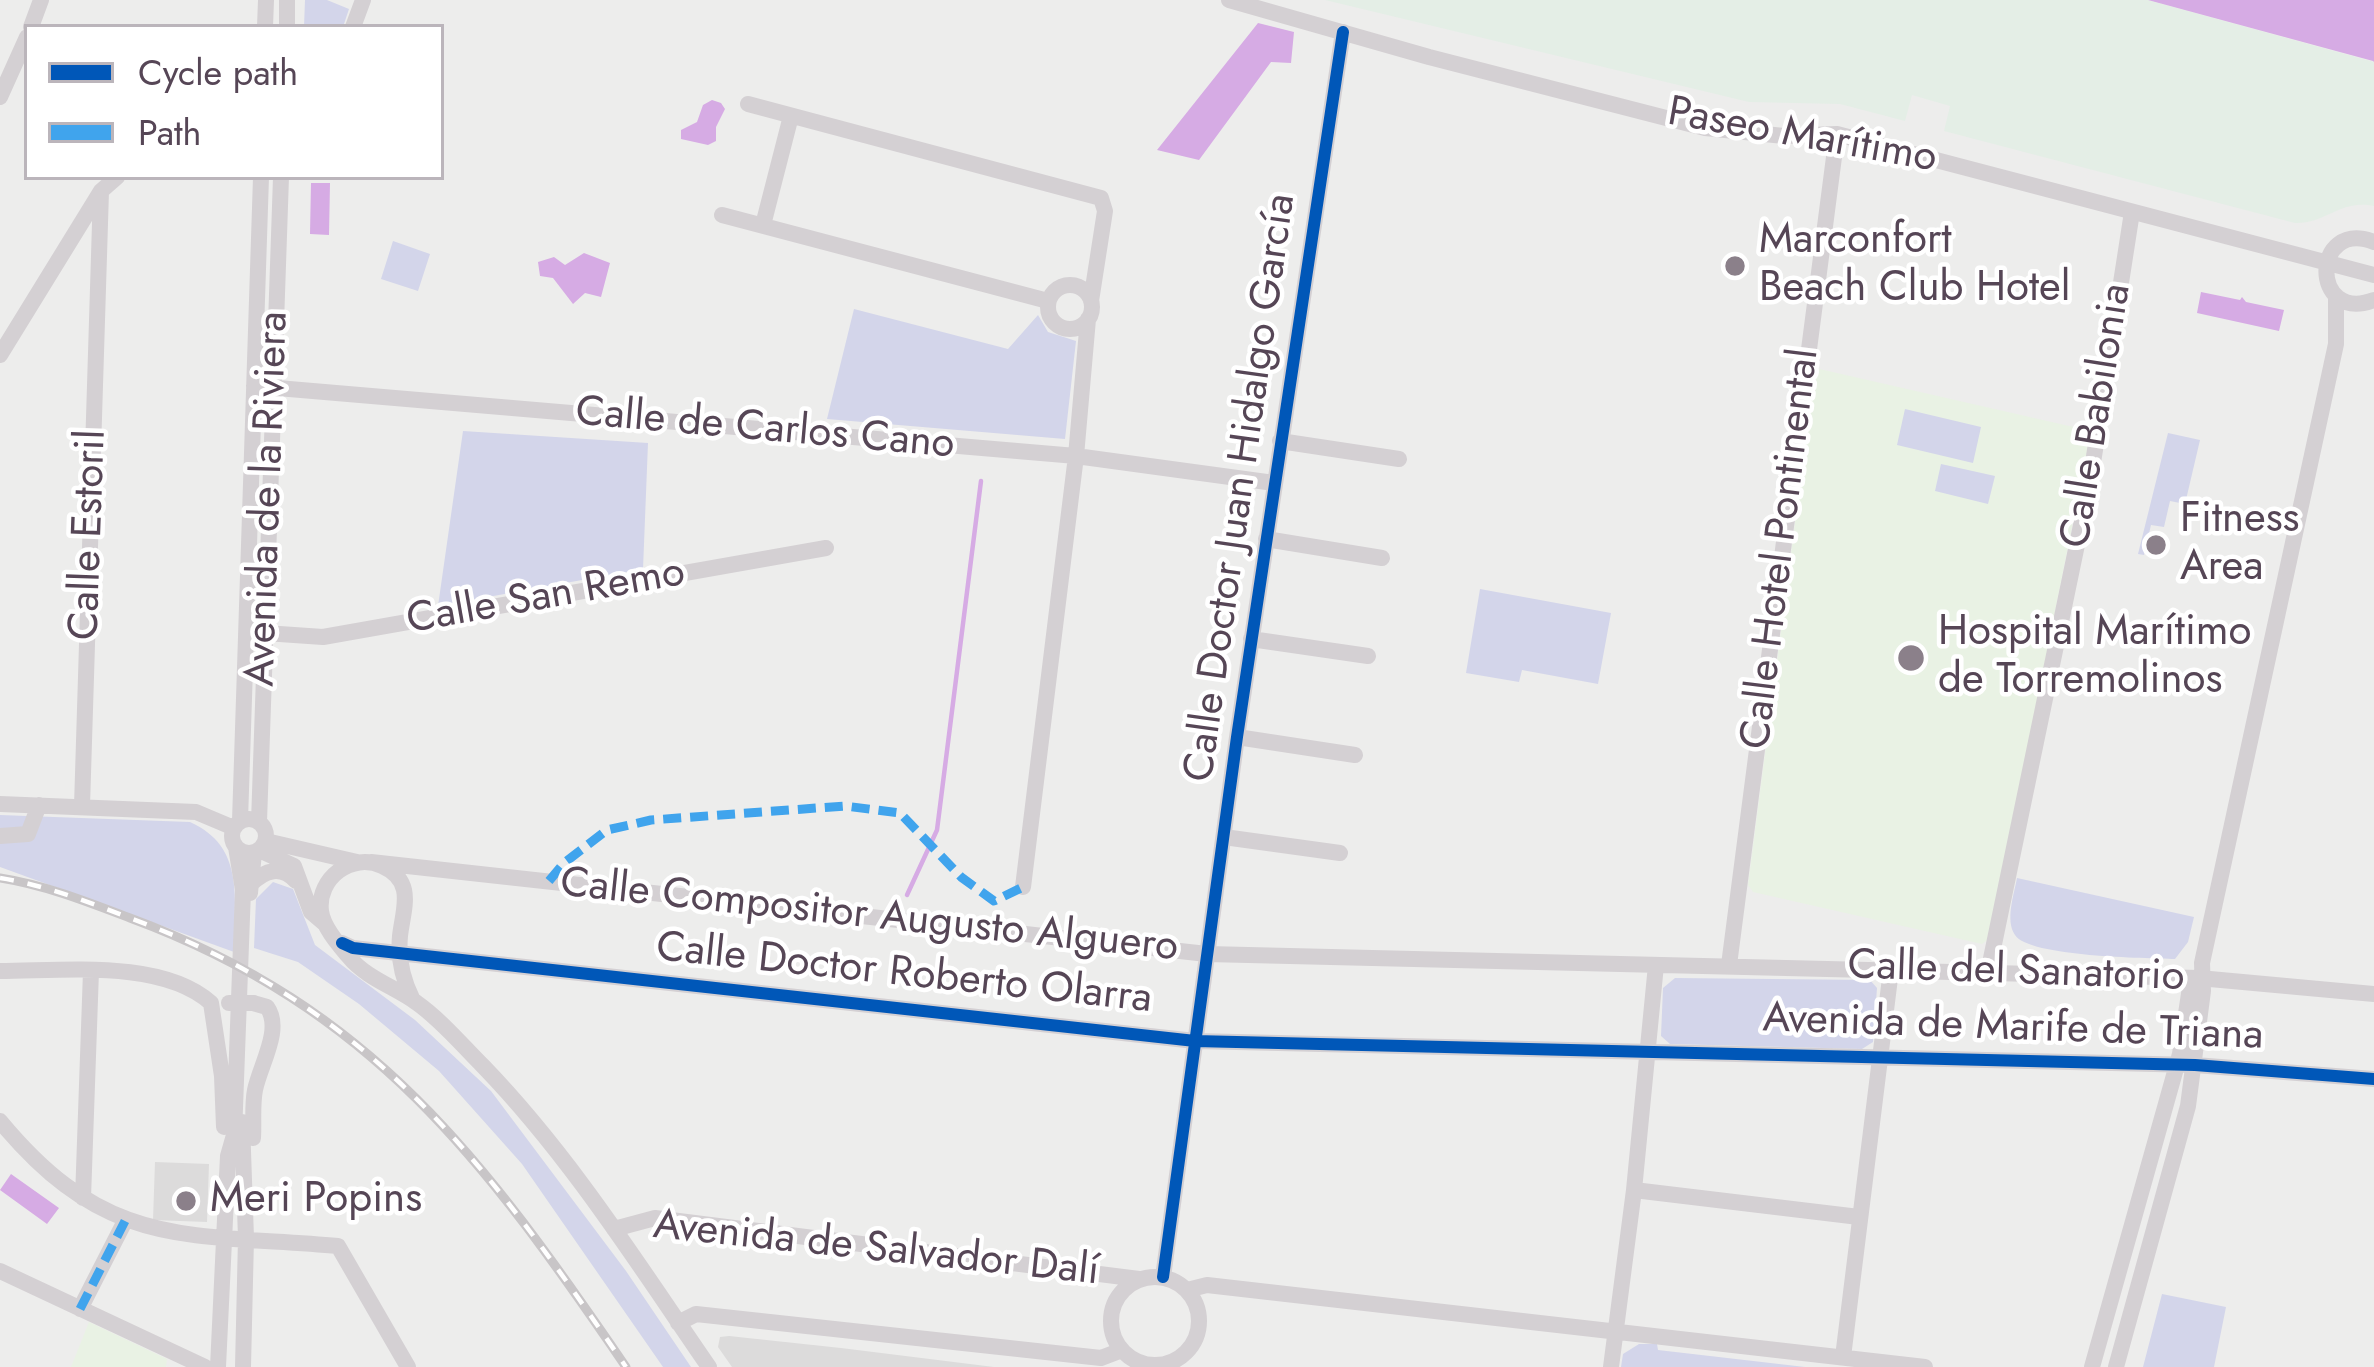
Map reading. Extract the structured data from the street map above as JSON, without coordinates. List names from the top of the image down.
{
  "streets": {
    "street": [
      "Paseo Marítimo",
      "Calle Babilonia",
      "Calle de Carlos Cano",
      "Calle Doctor Juan Hidalgo García",
      "Avenida de la Riviera",
      "Calle Estoril",
      "Calle Hotel Pontinental",
      "Calle San Remo",
      "Calle Compositor Augusto Alguero",
      "Calle del Sanatorio",
      "Calle Doctor Roberto Olarra",
      "Avenida de Marife de Triana",
      "Avenida de Salvador Dalí"
    ]
  },
  "crossings": [
    ["Paseo Marítimo", "Calle Babilonia"],
    ["Paseo Marítimo", "Calle Doctor Juan Hidalgo García"],
    ["Paseo Marítimo", "Calle Hotel Pontinental"],
    ["Calle Babilonia", "Calle del Sanatorio"],
    ["Calle de Carlos Cano", "Calle Doctor Juan Hidalgo García"],
    ["Calle de Carlos Cano", "Avenida de la Riviera"],
    ["Calle Doctor Juan Hidalgo García", "Calle Compositor Augusto Alguero"],
    ["Calle Doctor Juan Hidalgo García", "Calle Doctor Roberto Olarra"],
    ["Calle Doctor Juan Hidalgo García", "Avenida de Salvador Dalí"],
    ["Avenida de la Riviera", "Calle San Remo"],
    ["Avenida de la Riviera", "Calle Compositor Augusto Alguero"],
    ["Calle Hotel Pontinental", "Calle del Sanatorio"],
    ["Calle Compositor Augusto Alguero", "Calle del Sanatorio"],
    ["Calle Compositor Augusto Alguero", "Calle Doctor Roberto Olarra"],
    ["Calle Doctor Roberto Olarra", "Avenida de Marife de Triana"]
  ],
  "places": [
    "Marconfort Beach Club Hotel",
    "Fitness Area",
    "Hospital Marítimo de Torremolinos",
    "Meri Popins"
  ],
  "legend": ["Cycle path", "Path"]
}
